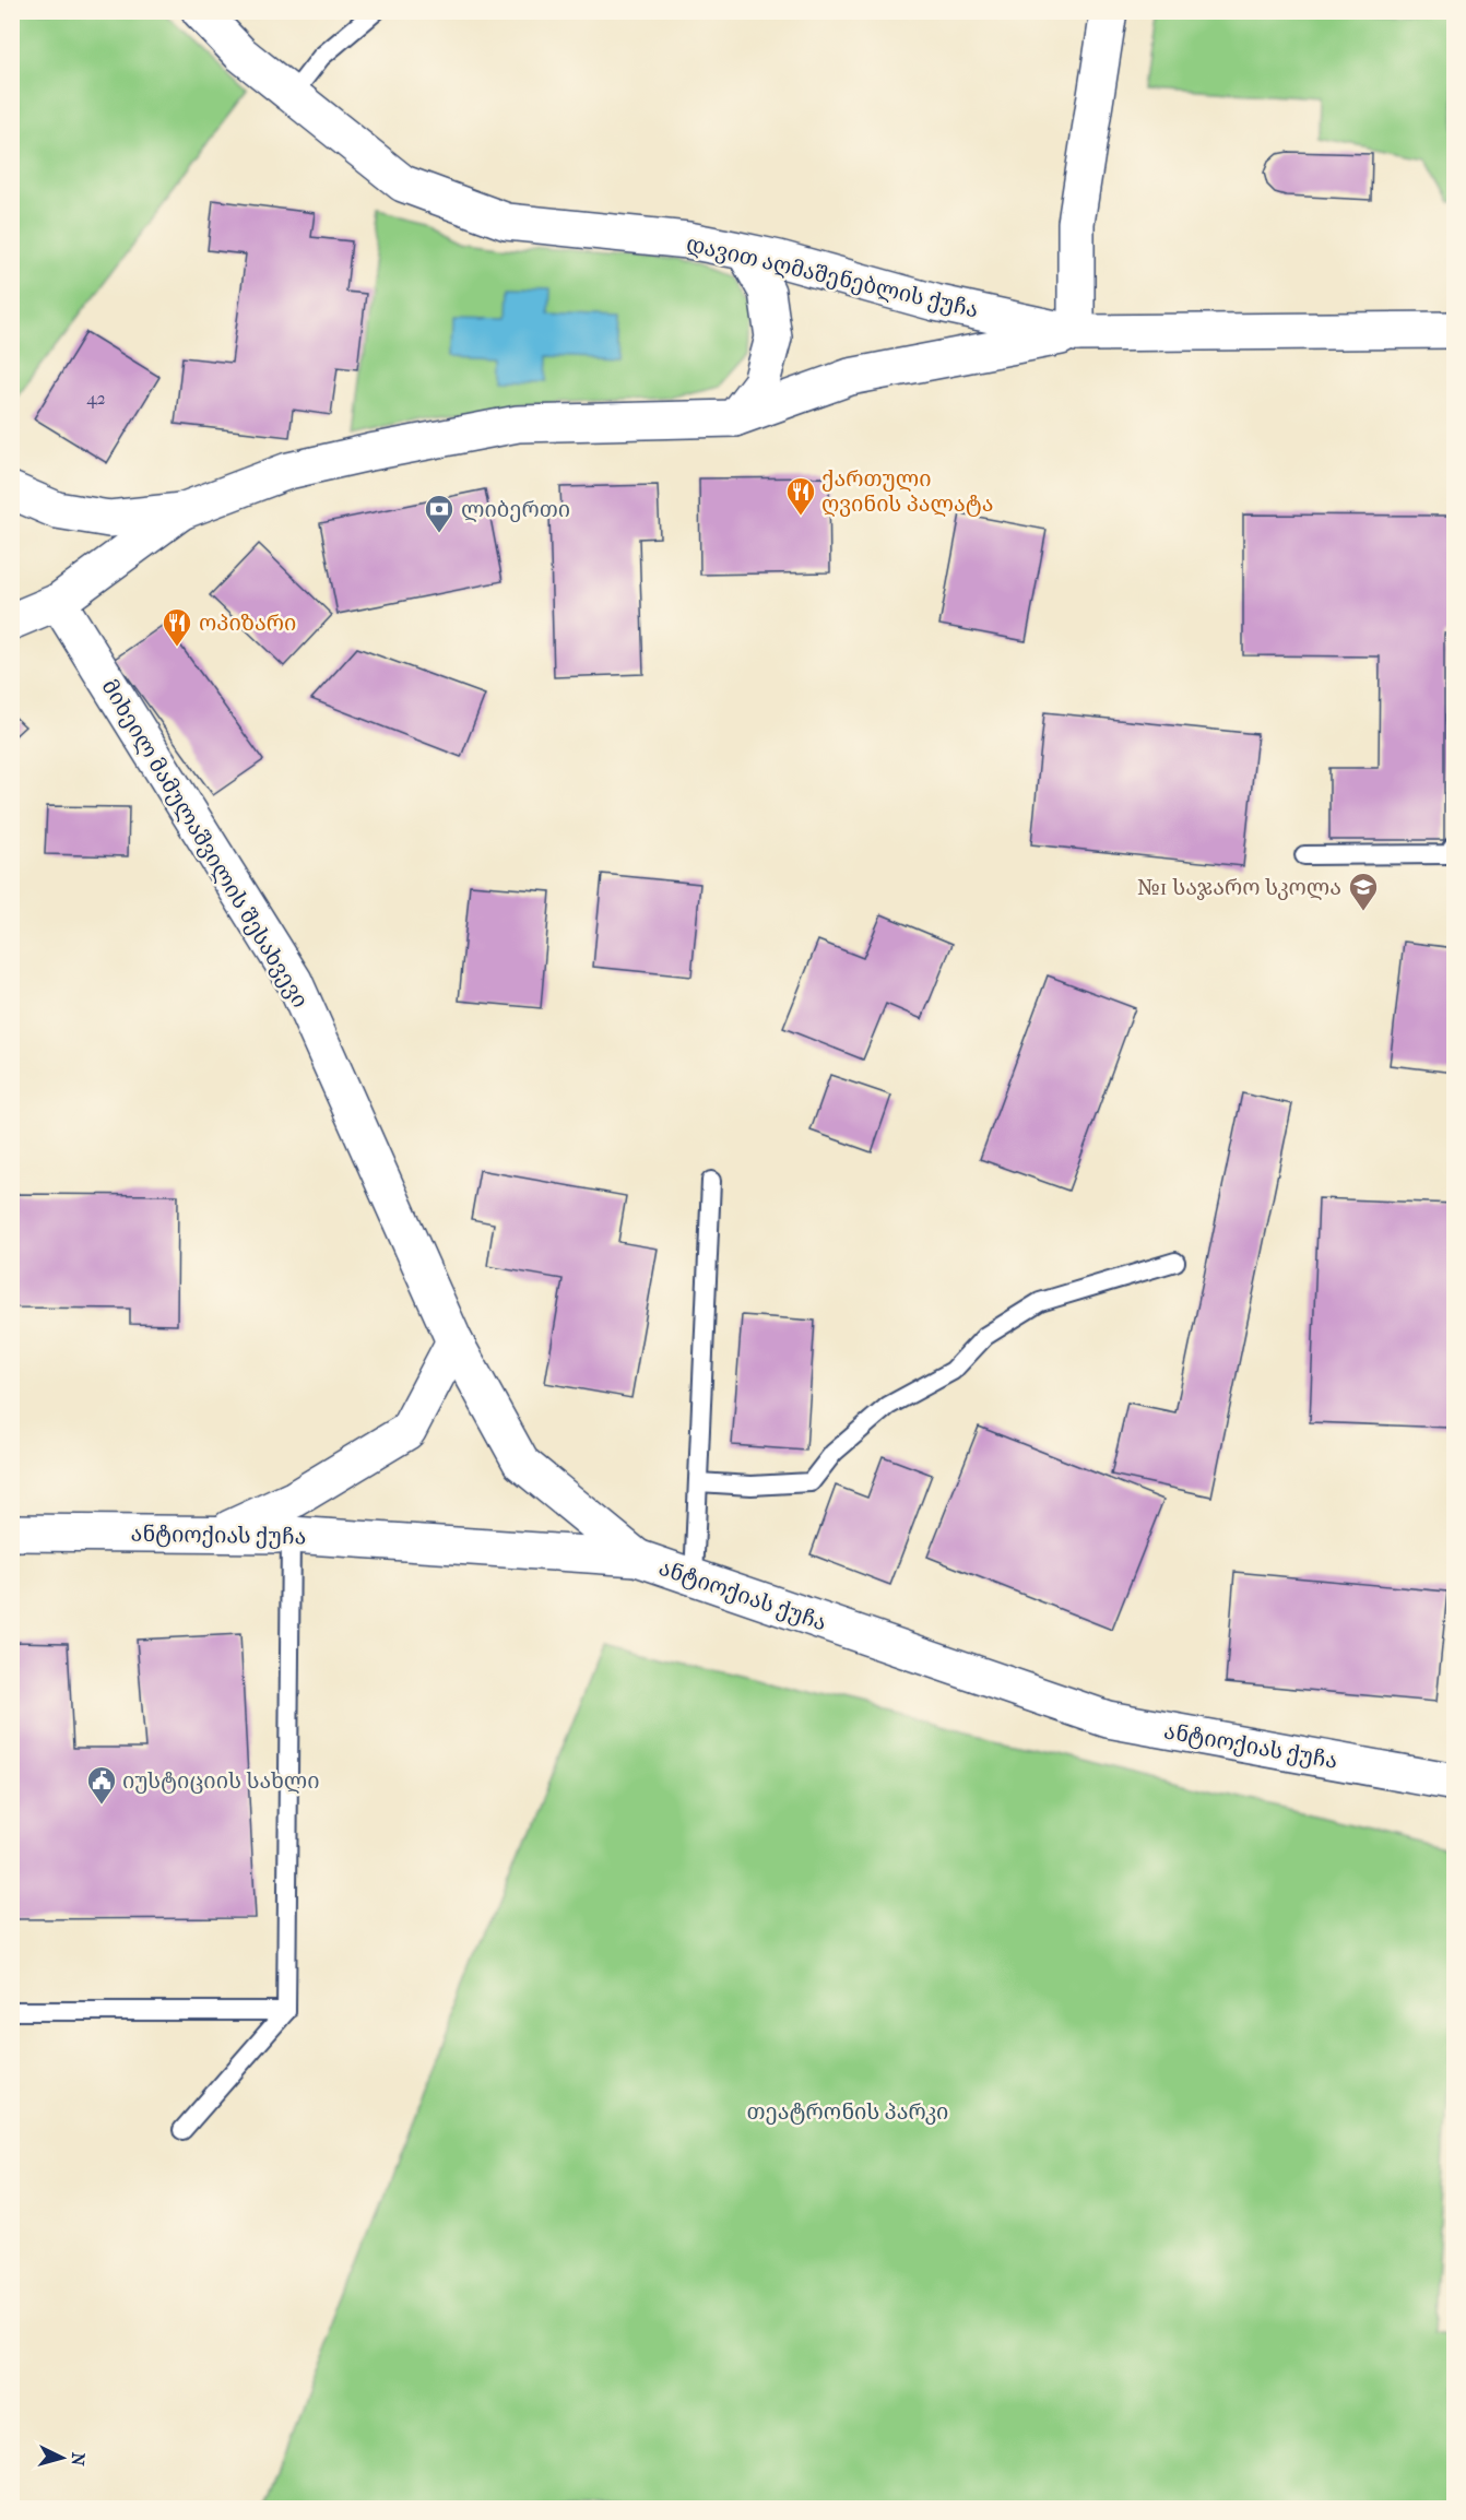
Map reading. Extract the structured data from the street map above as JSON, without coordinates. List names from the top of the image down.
{
  "streets": {
    "street": ["დავით აღმაშენებლის ქუჩა", "მიხეილ მამულაშვილის შესახვევი", "ანტიოქიას ქუჩა"]
  },
  "crossings": [
    ["მიხეილ მამულაშვილის შესახვევი", "ანტიოქიას ქუჩა"]
  ],
  "parks": ["თეატრონის პარკი"],
  "places": {
    "restaurant": ["ქართული ღვინის პალატა", "ოპიზარი"],
    "bank": ["ლიბერთი"],
    "school or university": ["№1 საჯარო სკოლა"],
    "public building": ["იუსტიციის სახლი"]
  },
  "house_numbers": ["42"],
  "north": "right"
}
